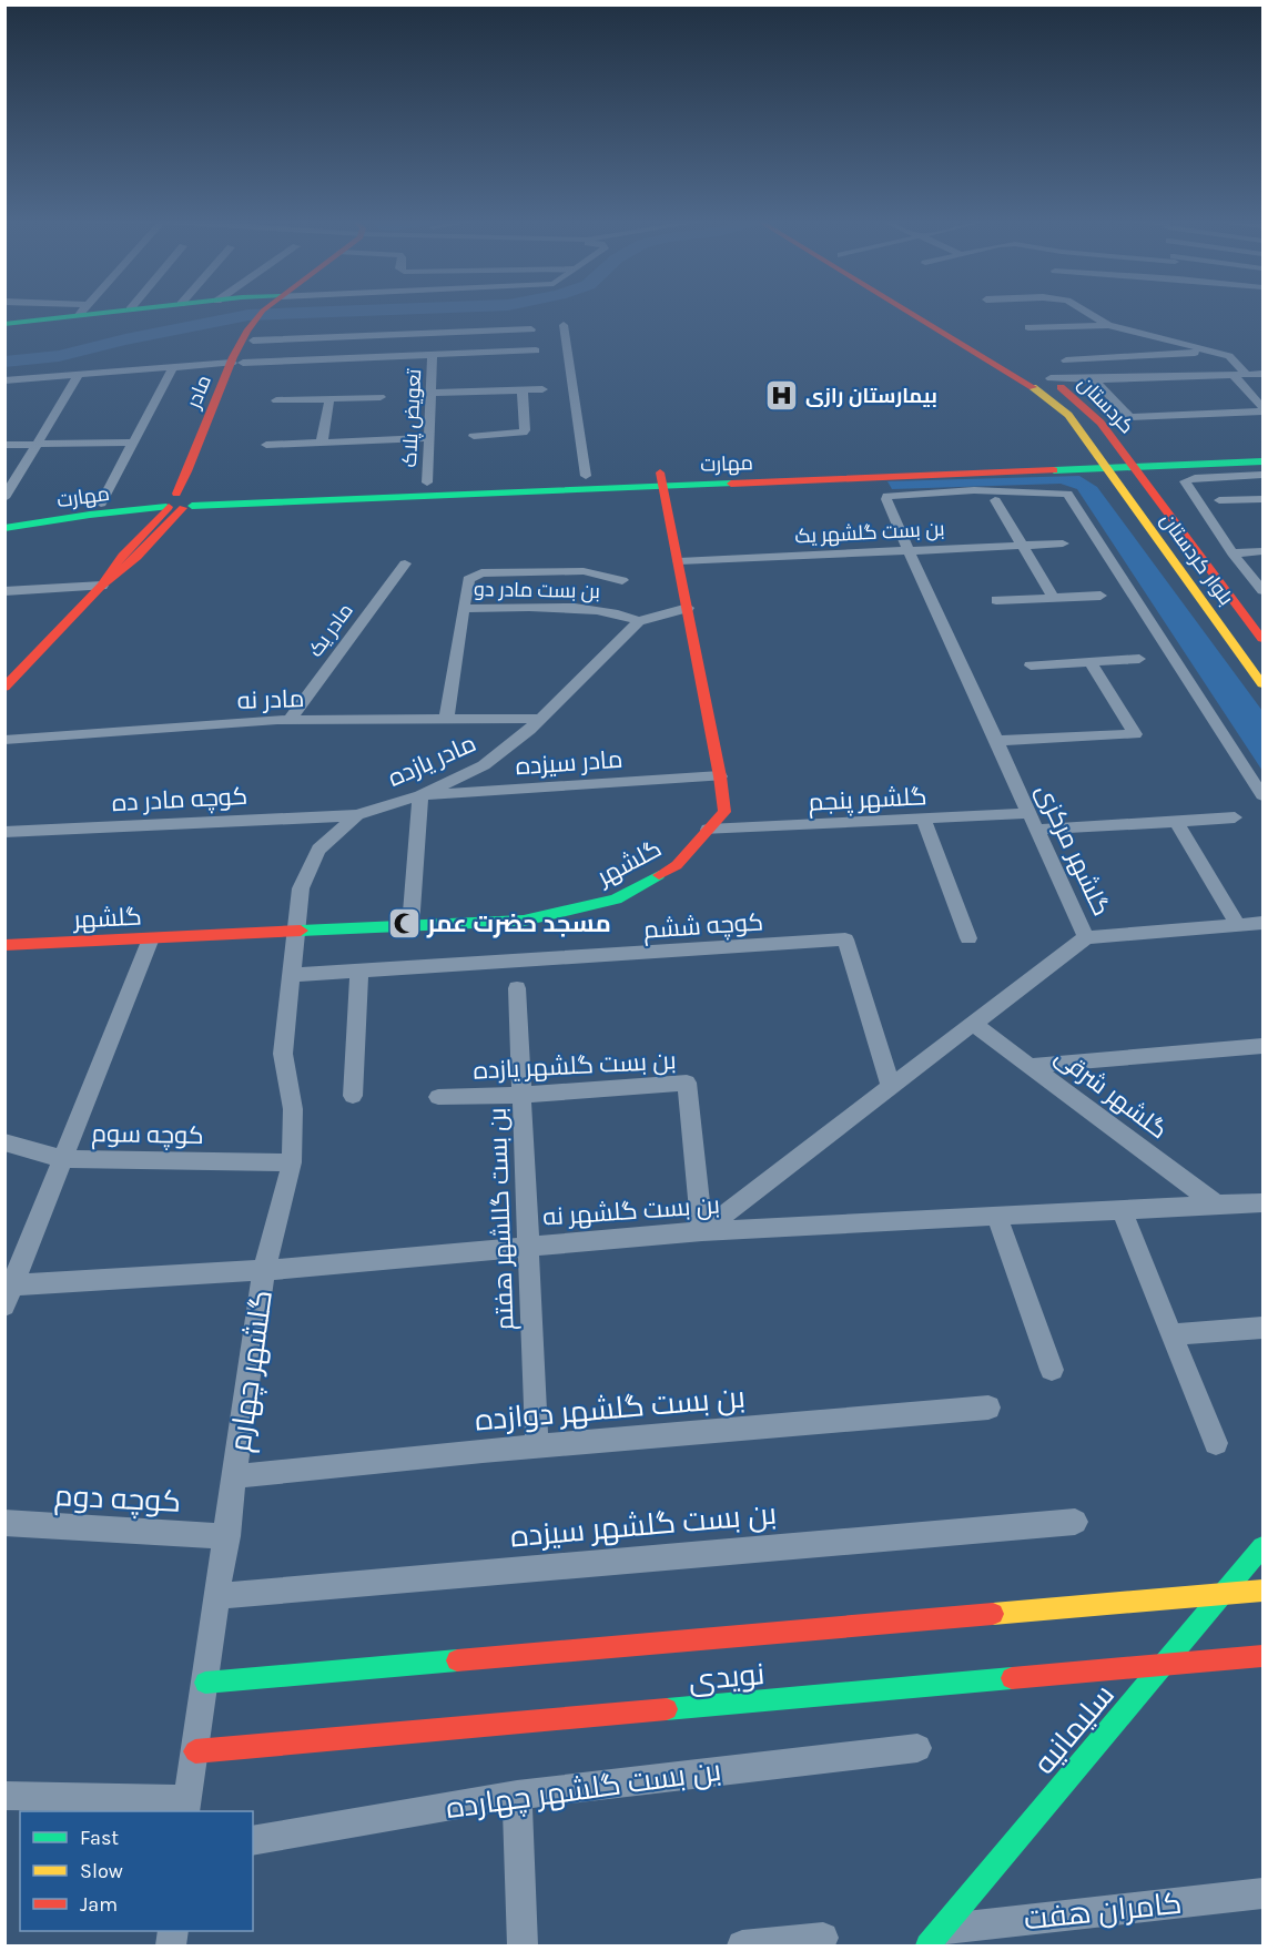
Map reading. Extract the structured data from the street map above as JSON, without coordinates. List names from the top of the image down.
{
  "streets": {
    "main road": [
      "مادر",
      "کردستان",
      "مهارت",
      "بلوار کردستان",
      "گلشهر",
      "نویدی",
      "سلیمانیه"
    ],
    "street": [
      "تعویض پلاک",
      "بن بست گلشهر یک",
      "بن بست مادر دو",
      "مادر یک",
      "مادر نه",
      "مادر یازده",
      "مادر سیزده",
      "کوچه مادر ده",
      "گلشهر پنجم",
      "گلشهر مرکزی",
      "کوچه ششم",
      "بن بست گلشهر یازده",
      "گلشهر شرقی",
      "کوچه سوم",
      "بن بست گلشهر نه",
      "بن بست گللشهر هفتم",
      "گلشهر چهارم",
      "بن بست گلشهر دوازده",
      "کوچه دوم",
      "بن بست گلشهر سیزده",
      "بن بست گلشهر چهارده",
      "کامران هفت"
    ]
  },
  "crossings": [
    ["مادر", "مهارت"],
    ["کردستان", "مهارت"],
    ["کردستان", "بلوار کردستان"],
    ["تعویض پلاک", "مهارت"],
    ["مهارت", "بلوار کردستان"],
    ["مهارت", "گلشهر"],
    ["بن بست گلشهر یک", "گلشهر مرکزی"],
    ["بن بست گلشهر یک", "گلشهر"],
    ["بن بست مادر دو", "مادر یازده"],
    ["مادر یک", "مادر نه"],
    ["مادر نه", "مادر یازده"],
    ["مادر یازده", "مادر سیزده"],
    ["مادر یازده", "کوچه مادر ده"],
    ["مادر یازده", "گلشهر"],
    ["مادر یازده", "گلشهر چهارم"],
    ["مادر سیزده", "گلشهر"],
    ["گلشهر پنجم", "گلشهر مرکزی"],
    ["گلشهر پنجم", "گلشهر"],
    ["گلشهر مرکزی", "کوچه ششم"],
    ["گلشهر مرکزی", "بن بست گلشهر یازده"],
    ["گلشهر مرکزی", "گلشهر شرقی"],
    ["گلشهر مرکزی", "بن بست گلشهر نه"],
    ["گلشهر", "گلشهر چهارم"],
    ["کوچه ششم", "گلشهر چهارم"],
    ["بن بست گلشهر یازده", "بن بست گلشهر نه"],
    ["بن بست گلشهر یازده", "بن بست گللشهر هفتم"],
    ["گلشهر شرقی", "بن بست گلشهر نه"],
    ["کوچه سوم", "گلشهر چهارم"],
    ["بن بست گلشهر نه", "بن بست گللشهر هفتم"],
    ["بن بست گلشهر نه", "گلشهر چهارم"],
    ["بن بست گللشهر هفتم", "بن بست گلشهر دوازده"],
    ["گلشهر چهارم", "بن بست گلشهر دوازده"],
    ["گلشهر چهارم", "کوچه دوم"],
    ["گلشهر چهارم", "بن بست گلشهر سیزده"],
    ["گلشهر چهارم", "نویدی"],
    ["نویدی", "سلیمانیه"],
    ["سلیمانیه", "کامران هفت"]
  ],
  "places": {
    "hospital": ["بیمارستان رازی"],
    "mosque": ["مسجد حضرت عمر"]
  },
  "legend": ["Fast", "Slow", "Jam"]
}
